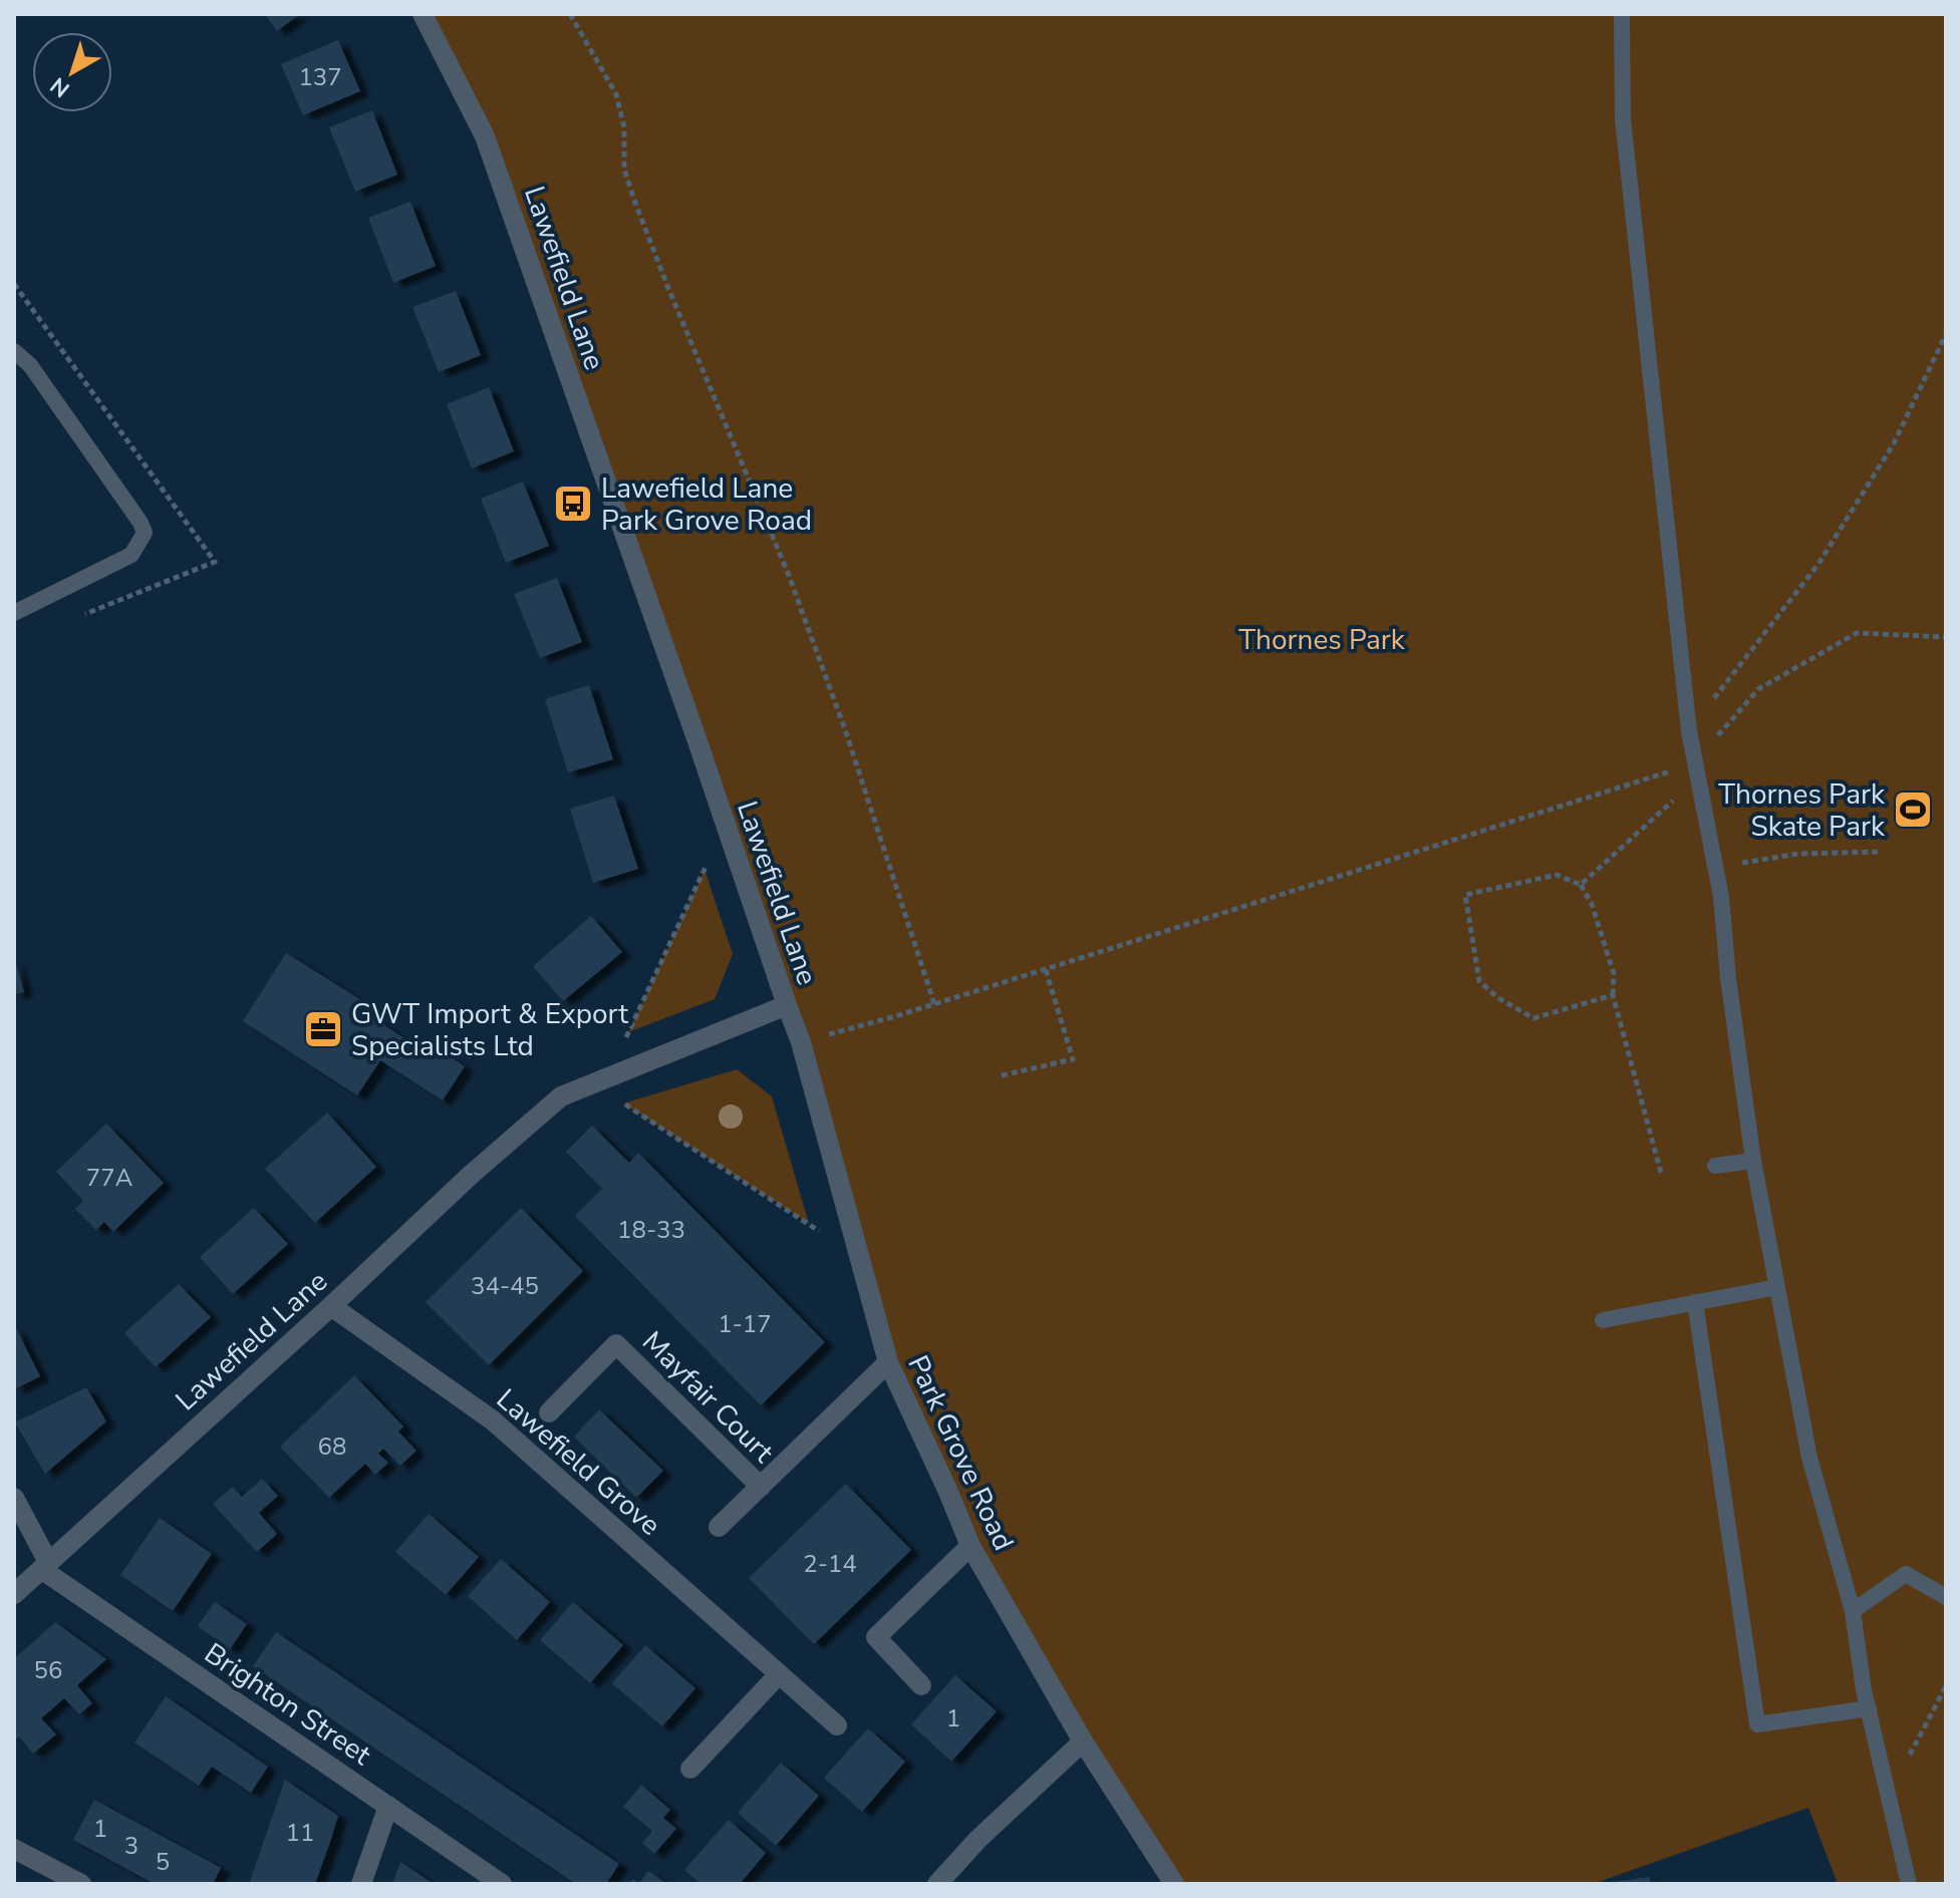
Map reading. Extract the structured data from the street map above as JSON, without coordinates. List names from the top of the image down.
{
  "streets": {
    "street": [
      "Lawefield Lane",
      "Mayfair Court",
      "Park Grove Road",
      "Lawefield Grove",
      "Brighton Street"
    ]
  },
  "crossings": [
    ["Lawefield Lane", "Park Grove Road"],
    ["Lawefield Lane", "Lawefield Grove"],
    ["Lawefield Lane", "Brighton Street"],
    ["Mayfair Court", "Park Grove Road"]
  ],
  "parks": ["Thornes Park"],
  "places": {
    "bus stop": ["Lawefield Lane Park Grove Road"],
    "sports": ["Thornes Park Skate Park"],
    "office": ["GWT Import & Export Specialists Ltd"]
  },
  "house_numbers": [
    "137",
    "77A",
    "18-33",
    "34-45",
    "1-17",
    "68",
    "2-14",
    "56",
    "1",
    "1",
    "11",
    "3",
    "5"
  ],
  "north": "bottom left"
}
